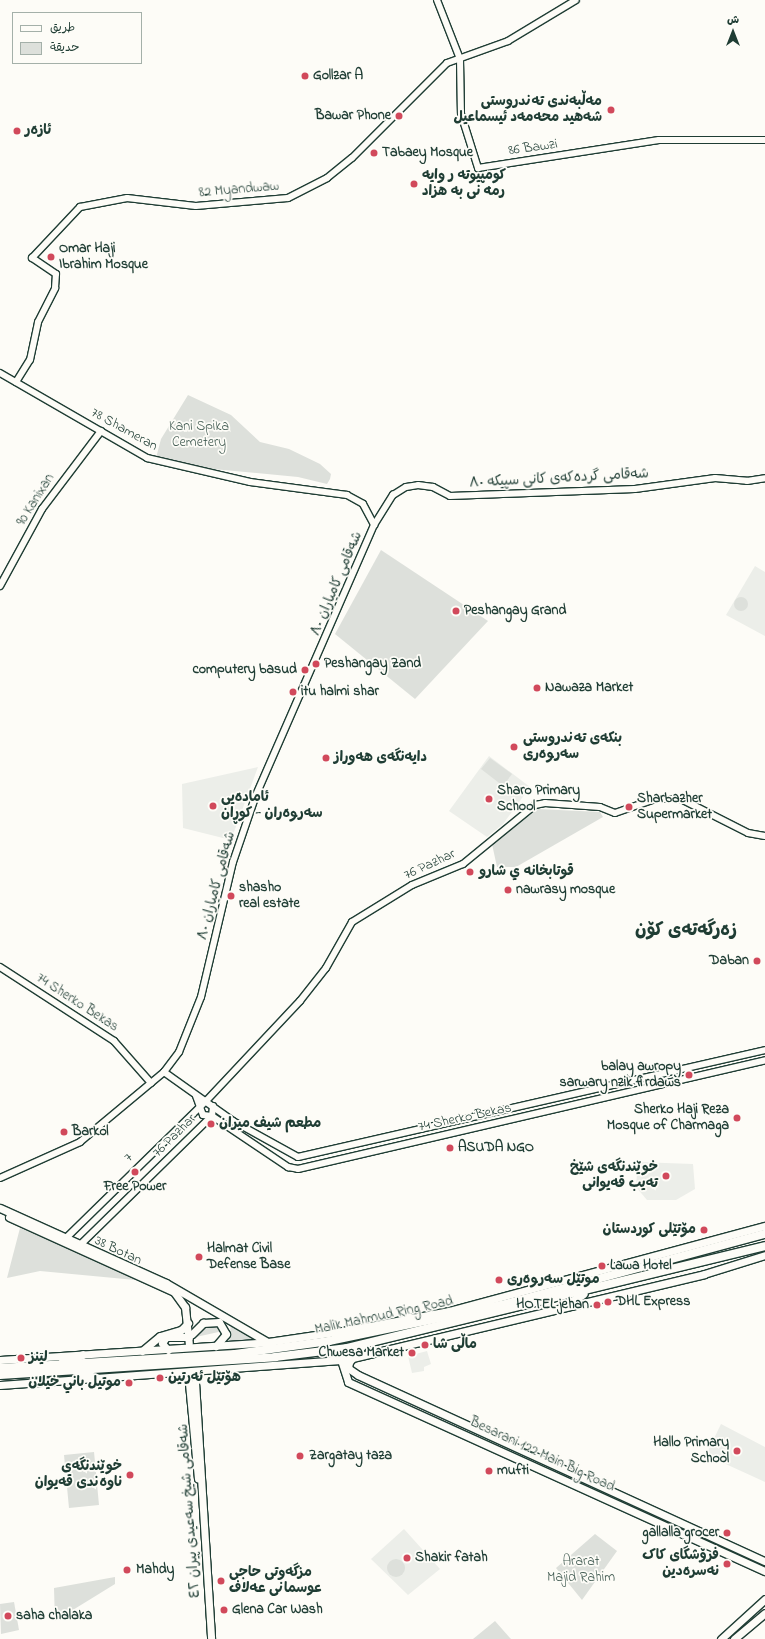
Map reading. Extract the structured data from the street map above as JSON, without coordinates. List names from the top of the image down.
{
  "streets": {
    "highway": ["Malik Mahmud Ring Road"],
    "main road": ["38 Botan", "Besarani 122 Main Big Road", "شەقامی شیخ سەعیدی پیران ٤٢"],
    "street": [
      "86 Bawzi",
      "82 Myandwaw",
      "78 Shameran",
      "شەقامی گردەکەی کانی سپیکە ٨٠",
      "90 Kanixan",
      "شەقامی کامیاران ٨٠",
      "76 Pazhar",
      "74 Sherko Bekas",
      "7"
    ]
  },
  "crossings": [
    ["86 Bawzi", "82 Myandwaw"],
    ["82 Myandwaw", "78 Shameran"],
    ["78 Shameran", "شەقامی گردەکەی کانی سپیکە ٨٠"],
    ["78 Shameran", "90 Kanixan"],
    ["78 Shameran", "شەقامی کامیاران ٨٠"],
    ["شەقامی گردەکەی کانی سپیکە ٨٠", "شەقامی کامیاران ٨٠"],
    ["شەقامی کامیاران ٨٠", "74 Sherko Bekas"],
    ["76 Pazhar", "74 Sherko Bekas"],
    ["76 Pazhar", "7"],
    ["76 Pazhar", "38 Botan"],
    ["74 Sherko Bekas", "7"],
    ["7", "38 Botan"],
    ["38 Botan", "Malik Mahmud Ring Road"]
  ],
  "districts": ["زەرگەتەی کۆن"],
  "parks": ["Kani Spika Cemetery", "Ararat Majid Rahim"],
  "places": [
    "Gollzar A",
    "مەڵبەندی تەندروستی شەهید محەمەد ئیسماعیل",
    "Bawar Phone",
    "ئازەر",
    "Tabaey Mosque",
    "کومپیوته ر وایه رمه نی به هزاد",
    "Omar Haji Ibrahim Mosque",
    "Peshangay Grand",
    "Peshangay Zand",
    "computery basud",
    "Nawaza Market",
    "itu halmi shar",
    "بنکەی تەندروستی سەروەری",
    "دایەنگەی هەوراز",
    "Sharo Primary School",
    "ئامادەیی سەروەران - کوڕان",
    "Sharbazher Supermarket",
    "قوتابخانه ي شارو",
    "nawrasy mosque",
    "shasho real estate",
    "Daban",
    "balay awropy sarwary nzik firdaws",
    "Sherko Haji Reza Mosque of Charmaga",
    "مطعم شيف ميران",
    "Barkol",
    "ASUDA NGO",
    "Free Power",
    "خوێندنگەی شێخ تەیب قەیوانی",
    "مۆتێلی کوردستان",
    "Halmat Civil Defense Base",
    "Lawa Hotel",
    "موتێل سەروەری",
    "DHL Express",
    "HOTEL jehan",
    "ماڵی شا",
    "Chwesa Market",
    "لينز",
    "هۆتێل ئەرتین",
    "موتيل باني خيلان",
    "Hallo Primary School",
    "Zargatay taza",
    "mufti",
    "خوێندنگەی ناوەندی قەیوان",
    "gallalla grocer",
    "Shakir fatah",
    "فرۆشگای کاک نەسرەدین",
    "Mahdy",
    "مزگەوتی حاجی عوسمانی عەلاف",
    "Glena Car Wash",
    "saha chalaka"
  ],
  "legend": ["طريق", "حديقة"],
  "north": "top"
}
